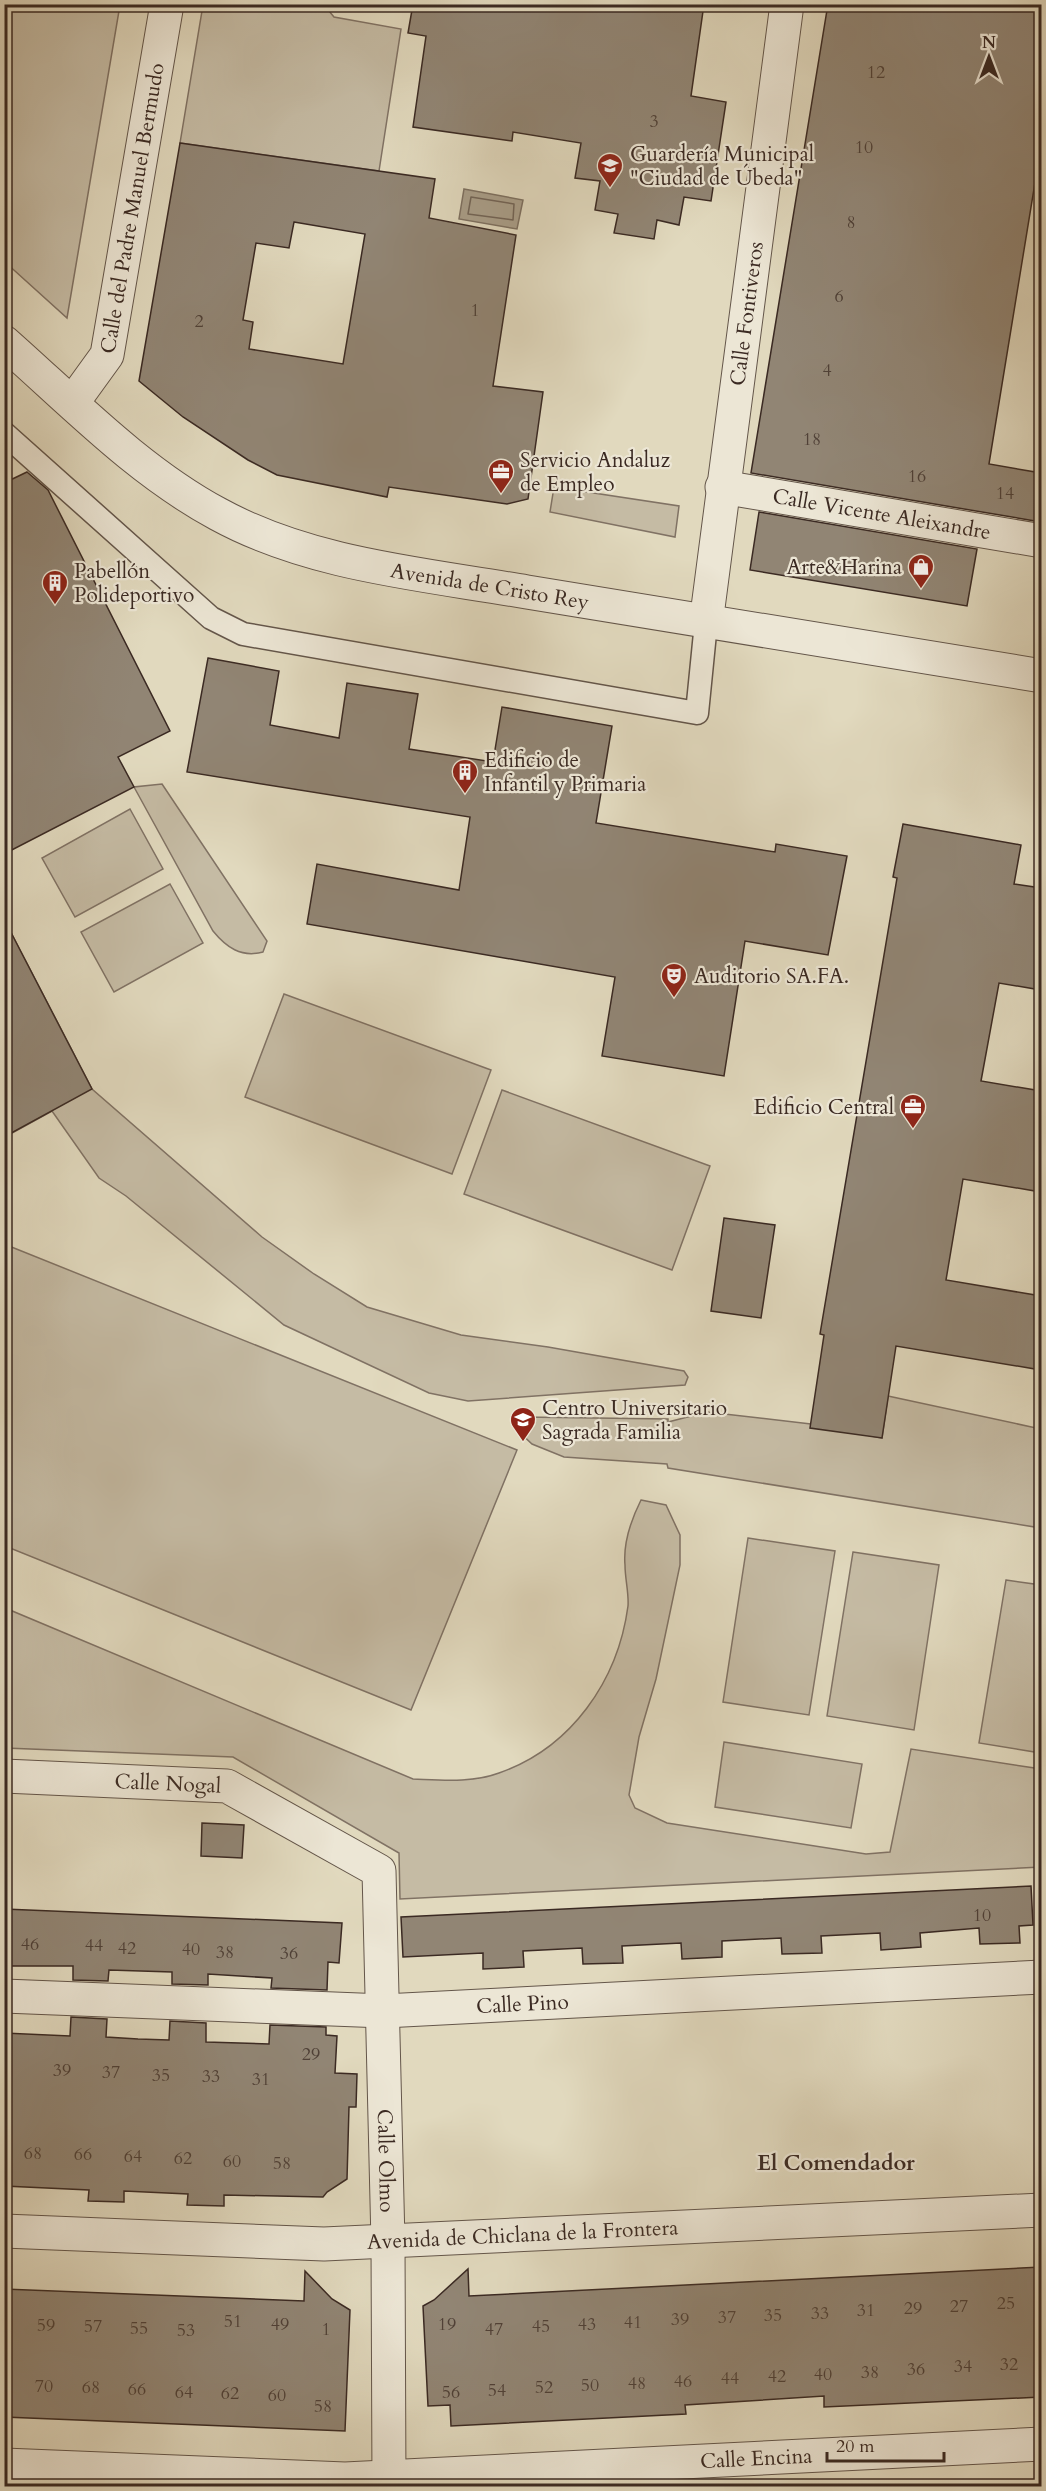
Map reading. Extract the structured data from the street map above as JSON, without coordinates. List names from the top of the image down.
{
  "streets": {
    "street": [
      "Calle del Padre Manuel Bermudo",
      "Calle Fontiveros",
      "Calle Vicente Aleixandre",
      "Avenida de Cristo Rey",
      "Calle Nogal",
      "Calle Pino",
      "Calle Olmo",
      "Avenida de Chiclana de la Frontera",
      "Calle Encina"
    ]
  },
  "crossings": [
    ["Calle del Padre Manuel Bermudo", "Avenida de Cristo Rey"],
    ["Calle Fontiveros", "Calle Vicente Aleixandre"],
    ["Calle Fontiveros", "Avenida de Cristo Rey"],
    ["Calle Nogal", "Calle Olmo"],
    ["Calle Pino", "Calle Olmo"],
    ["Calle Olmo", "Avenida de Chiclana de la Frontera"],
    ["Calle Olmo", "Calle Encina"]
  ],
  "districts": ["El Comendador"],
  "places": {
    "school or university": ["Guardería Municipal \"Ciudad de Úbeda\"", "Centro Universitario Sagrada Familia"],
    "office": ["Servicio Andaluz de Empleo", "Edificio Central"],
    "shop": ["Arte&Harina"],
    "building": ["Pabellón Polideportivo", "Edificio de Infantil y Primaria"],
    "theatre": ["Auditorio SA.FA."]
  },
  "house_numbers": [
    "12",
    "3",
    "10",
    "8",
    "6",
    "1",
    "2",
    "4",
    "18",
    "16",
    "14",
    "10",
    "46",
    "44",
    "42",
    "40",
    "38",
    "36",
    "29",
    "39",
    "37",
    "35",
    "33",
    "31",
    "68",
    "66",
    "64",
    "62",
    "60",
    "58",
    "25",
    "27",
    "29",
    "31",
    "33",
    "35",
    "37",
    "39",
    "51",
    "41",
    "49",
    "19",
    "43",
    "59",
    "57",
    "45",
    "55",
    "1",
    "47",
    "53",
    "32",
    "34",
    "36",
    "38",
    "40",
    "42",
    "44",
    "46",
    "48",
    "50",
    "70",
    "68",
    "52",
    "66",
    "54",
    "64",
    "56",
    "62",
    "60",
    "58"
  ],
  "scale_bar": "20 m",
  "north": "top"
}
